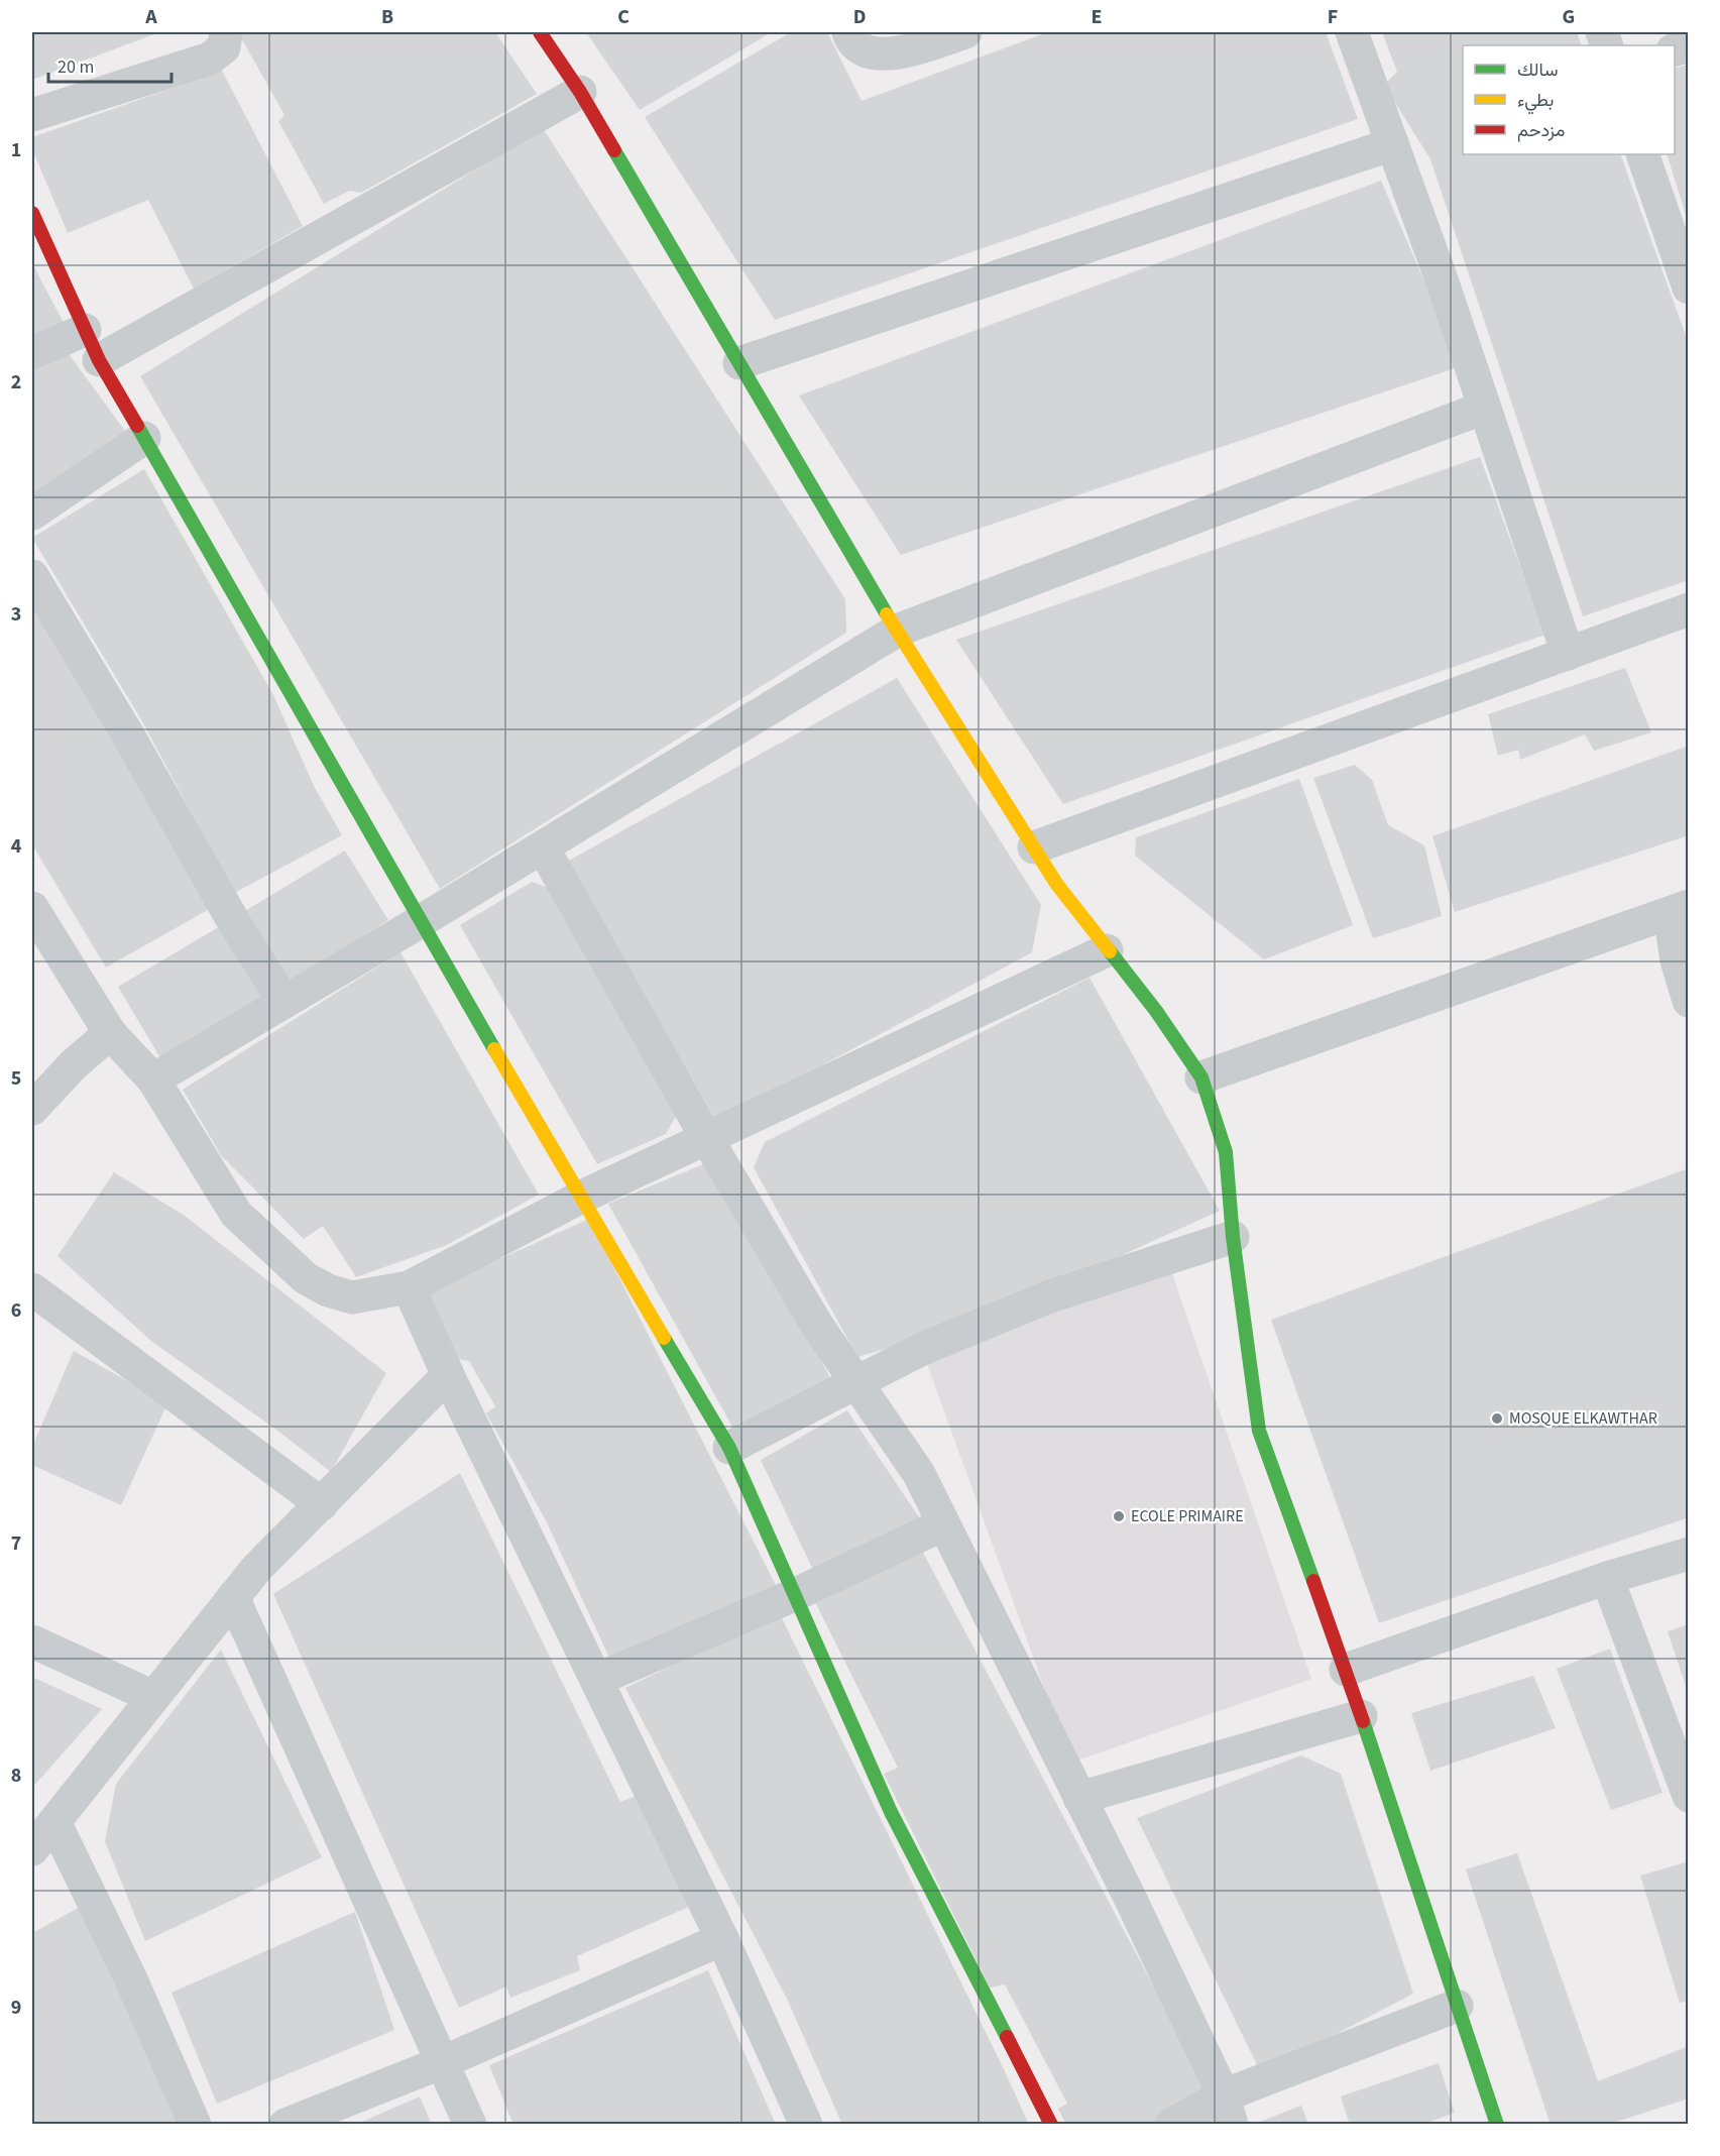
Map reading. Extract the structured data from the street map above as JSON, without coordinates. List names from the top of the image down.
{
  "places": ["MOSQUE ELKAWTHAR", "ECOLE PRIMAIRE"],
  "legend": ["سالك", "بطيء", "مزدحم"],
  "scale_bar": "20 m",
  "grid": {
    "columns": [
      "A",
      "B",
      "C",
      "D",
      "E",
      "F",
      "G"
    ],
    "rows": [
      "1",
      "2",
      "3",
      "4",
      "5",
      "6",
      "7",
      "8",
      "9"
    ]
  }
}
